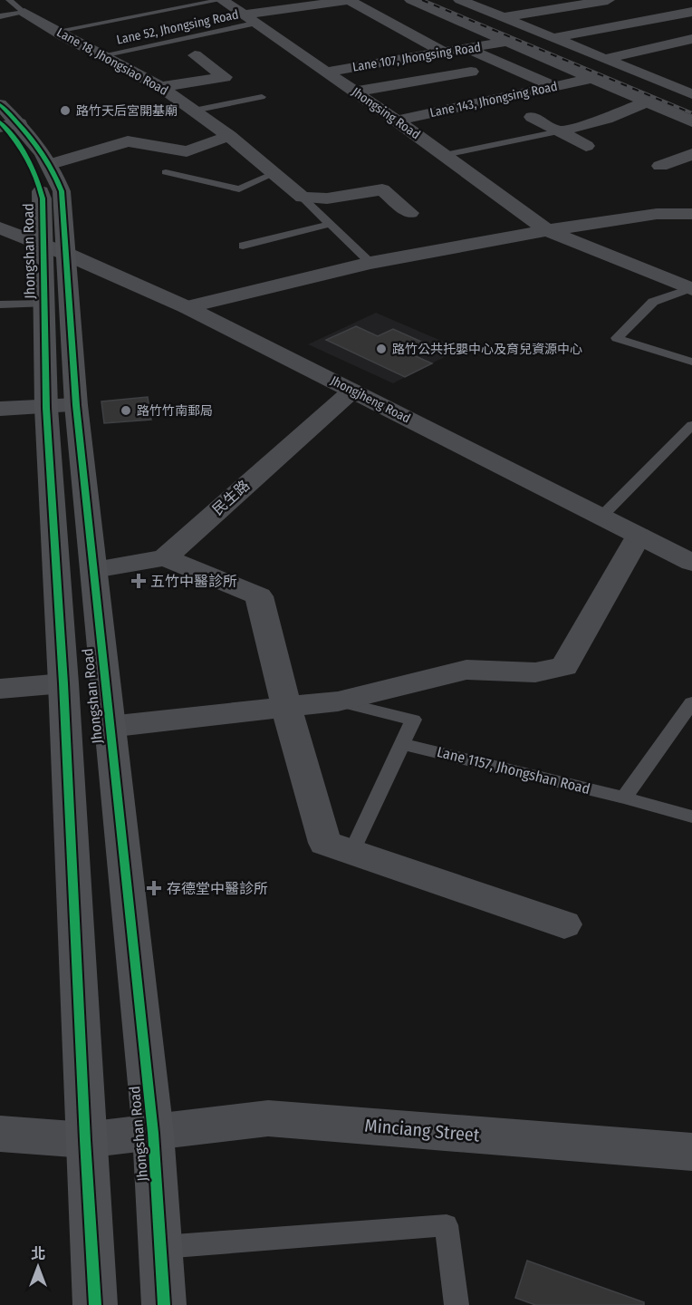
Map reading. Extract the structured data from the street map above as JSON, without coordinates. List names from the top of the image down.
{
  "streets": {
    "main road": ["Jhongshan Road"],
    "street": [
      "Lane 107, Jhongsing Road",
      "Lane 18, Jhongsiao Road",
      "Lane 143, Jhongsing Road",
      "Jhongsing Road",
      "Jhongjheng Road",
      "民生路",
      "Minciang Street"
    ],
    "lane": ["Lane 52, Jhongsing Road", "Lane 1157, Jhongshan Road"]
  },
  "crossings": [
    ["Lane 52, Jhongsing Road", "Lane 18, Jhongsiao Road"],
    ["Lane 52, Jhongsing Road", "Jhongsing Road"],
    ["Lane 107, Jhongsing Road", "Jhongsing Road"],
    ["Lane 143, Jhongsing Road", "Jhongsing Road"],
    ["Jhongshan Road", "Jhongjheng Road"],
    ["Jhongshan Road", "Minciang Street"],
    ["Jhongjheng Road", "民生路"]
  ],
  "places": {
    "other": ["路竹天后宮開基廟", "路竹公共托嬰中心及育兒資源中心", "路竹竹南郵局"],
    "health": ["五竹中醫診所", "存德堂中醫診所"]
  },
  "north": "top"
}
